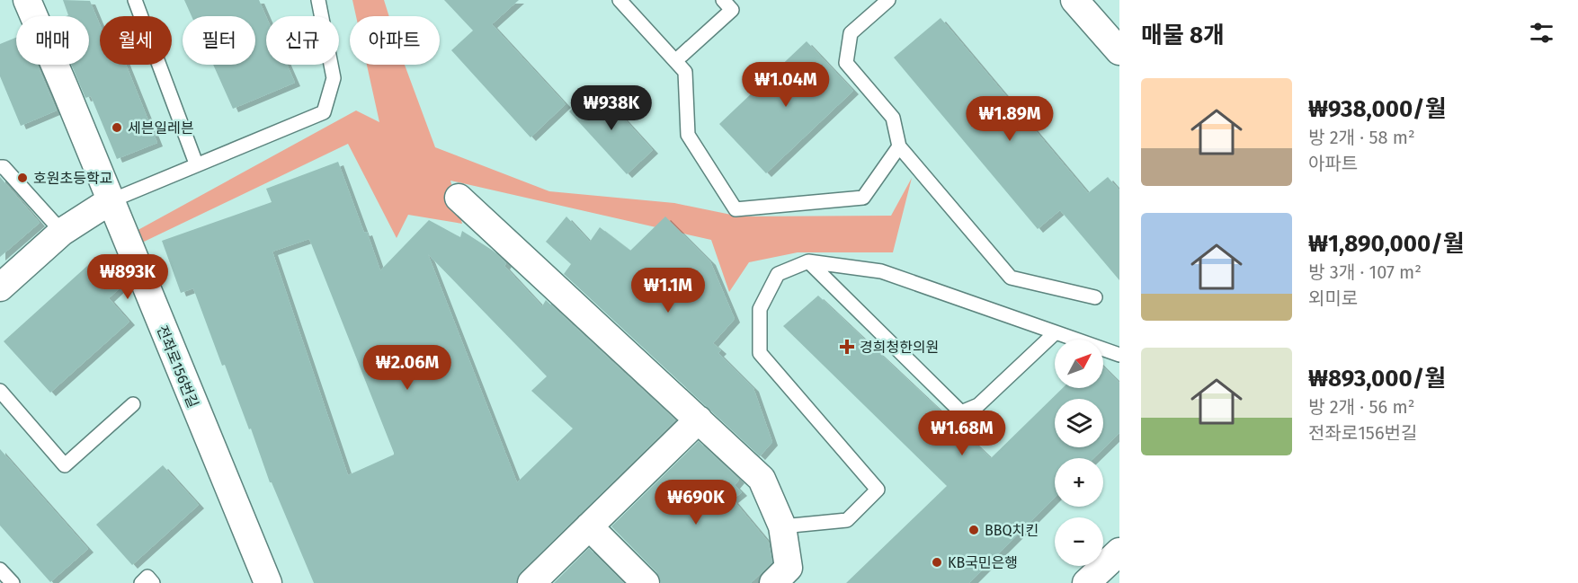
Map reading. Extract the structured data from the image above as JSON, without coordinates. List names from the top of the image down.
{
  "streets": {
    "street": ["전좌로156번길"]
  },
  "places": {
    "other": [
      "세븐일레븐",
      "호원초등학교",
      "BBQ치킨",
      "KB국민은행"
    ],
    "health": ["경희청한의원"]
  },
  "north": "top right",
  "page": {
    "heading": "매물 8개",
    "chip": [
      "매매",
      "월세",
      "필터",
      "신규",
      "아파트"
    ],
    "price": [
      "₩1.04M",
      "₩938K",
      "₩1.89M",
      "₩893K",
      "₩1.1M",
      "₩2.06M",
      "₩1.68M",
      "₩690K"
    ],
    "list": [
      {
        "name": "₩938,000/월",
        "note": "방 2개 · 58 m² · 아파트"
      },
      {
        "name": "₩1,890,000/월",
        "note": "방 3개 · 107 m² · 외미로"
      },
      {
        "name": "₩893,000/월",
        "note": "방 2개 · 56 m² · 전좌로156번길"
      }
    ],
    "map_buttons": ["+", "−"]
  }
}
